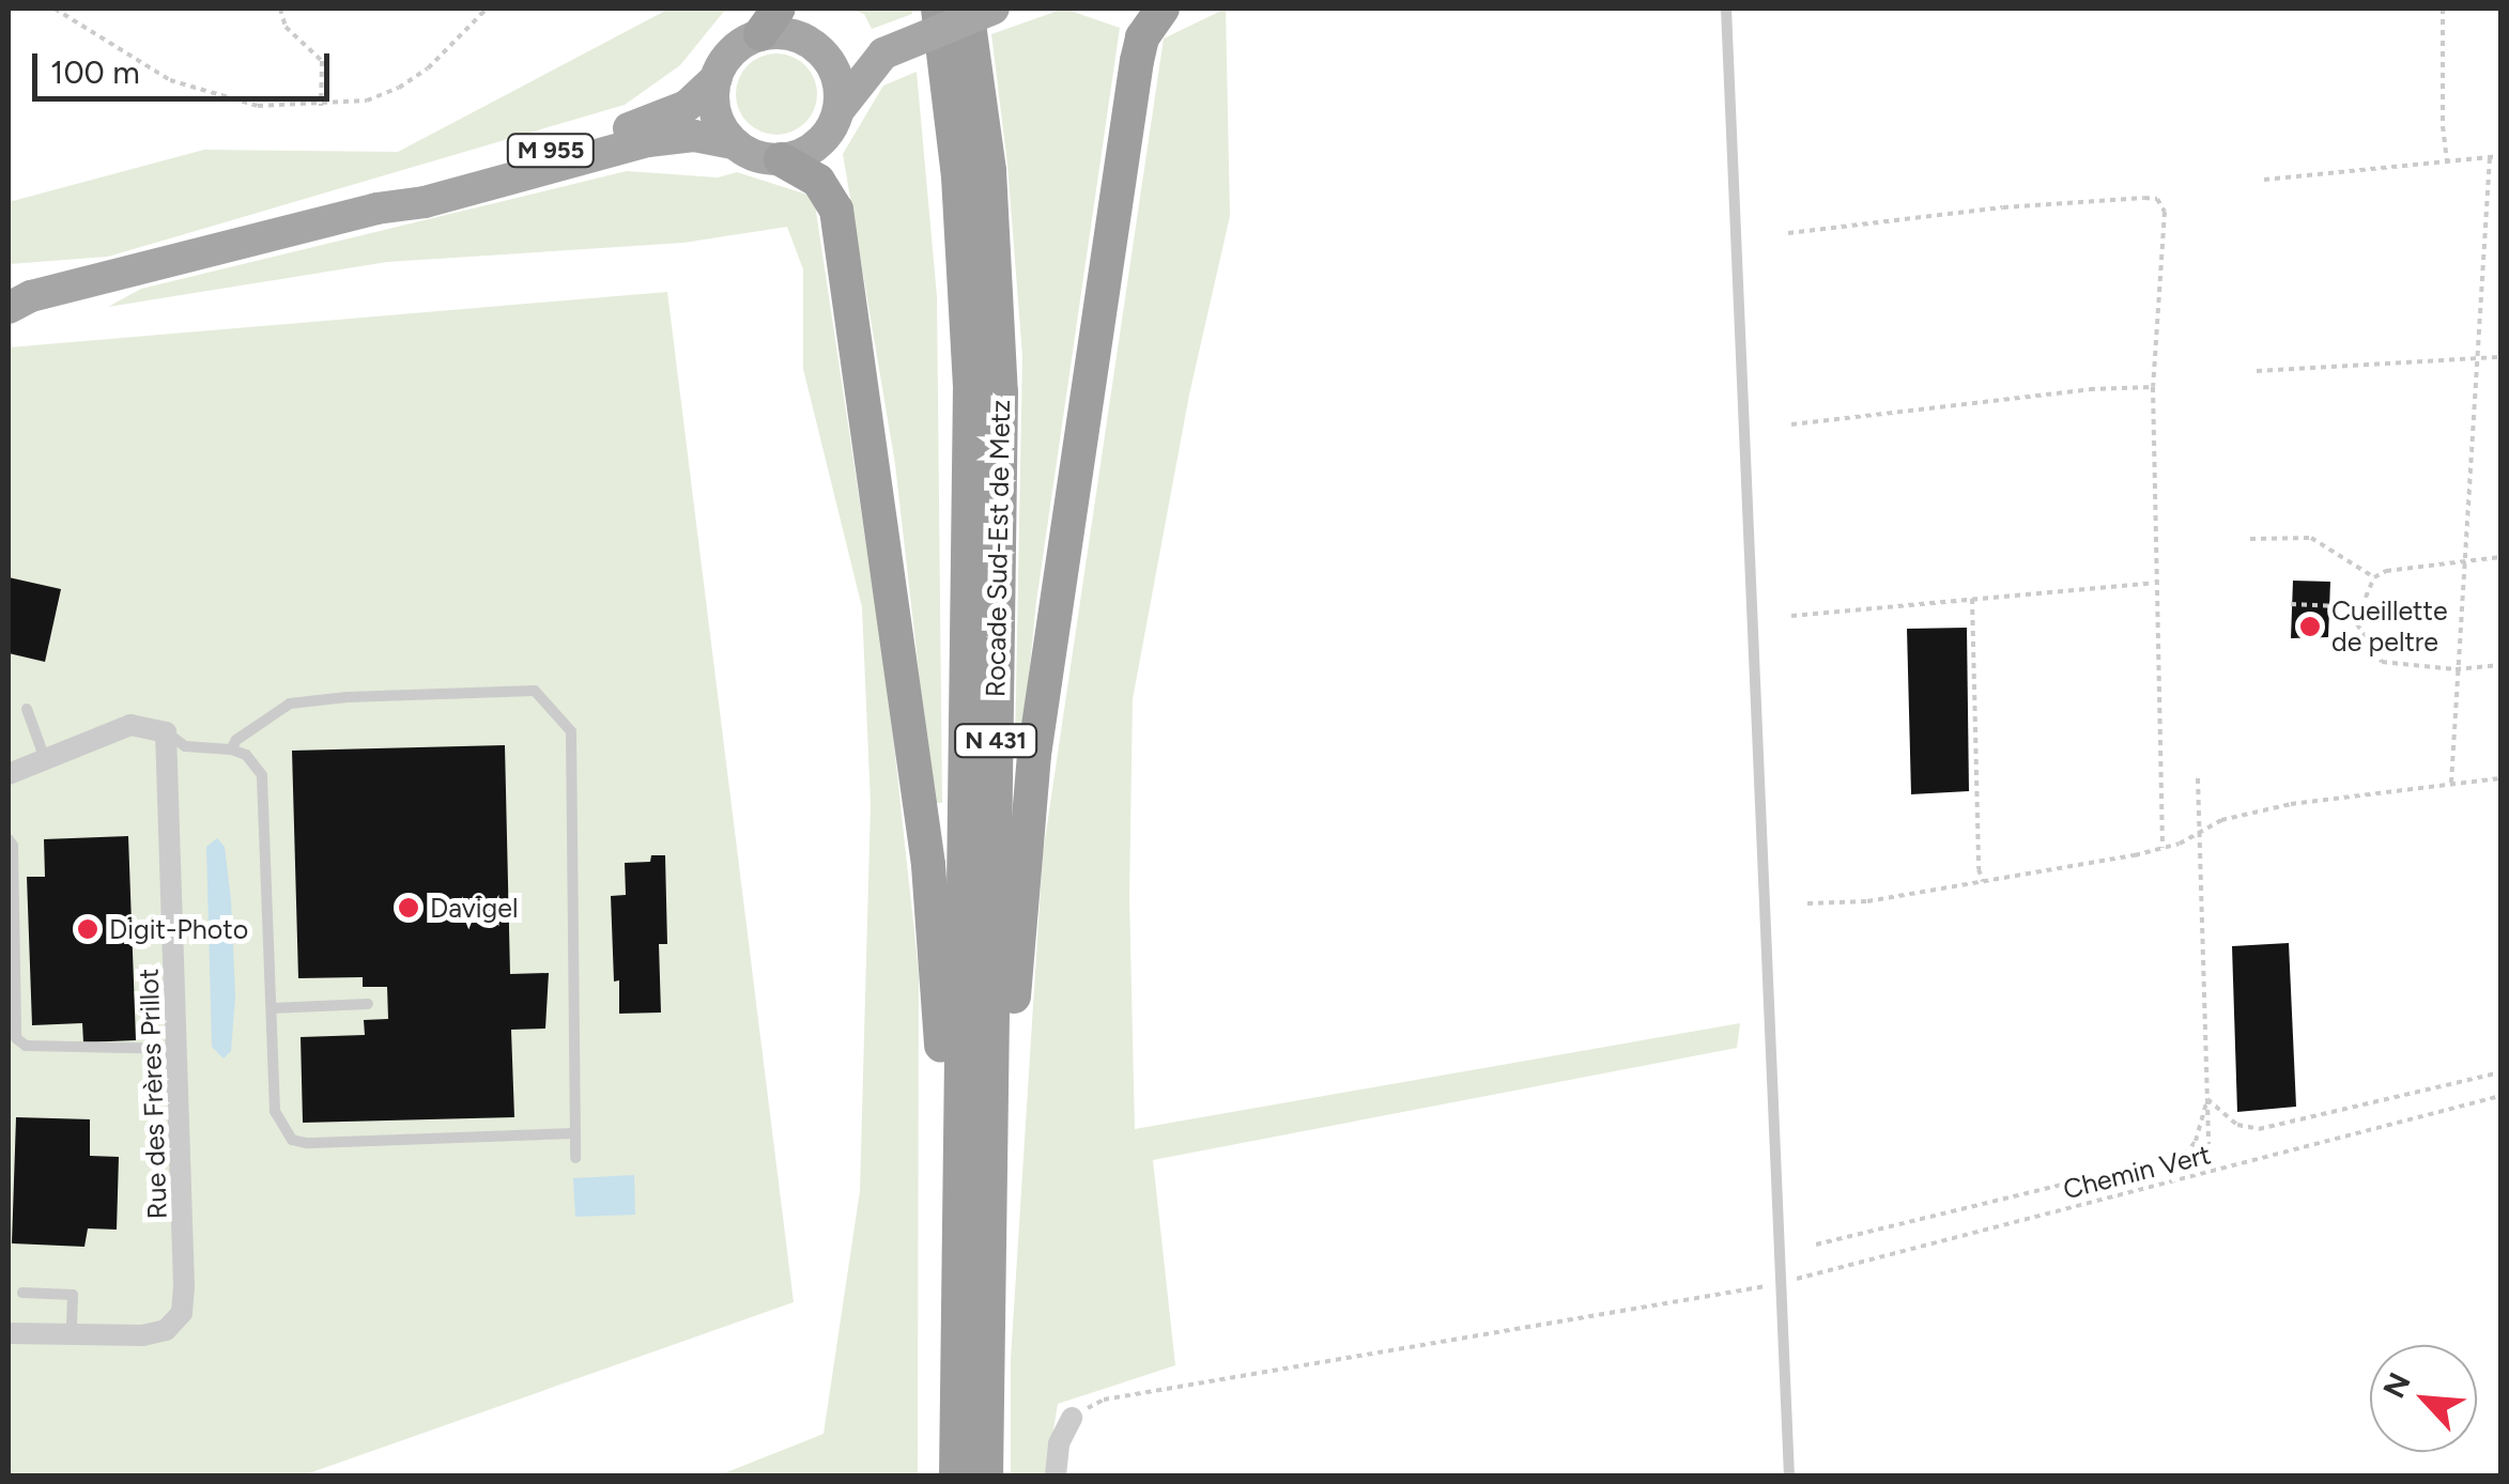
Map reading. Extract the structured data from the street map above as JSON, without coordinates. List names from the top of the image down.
{
  "streets": {
    "highway": ["Rocade Sud-Est de Metz", "N 431"],
    "main road": ["M 955"],
    "street": ["Rue des Frères Prillot"],
    "path": ["Chemin Vert"]
  },
  "places": ["Cueillette de peltre", "Davigel", "Digit-Photo"],
  "scale_bar": "100 m",
  "north": "top left"
}
